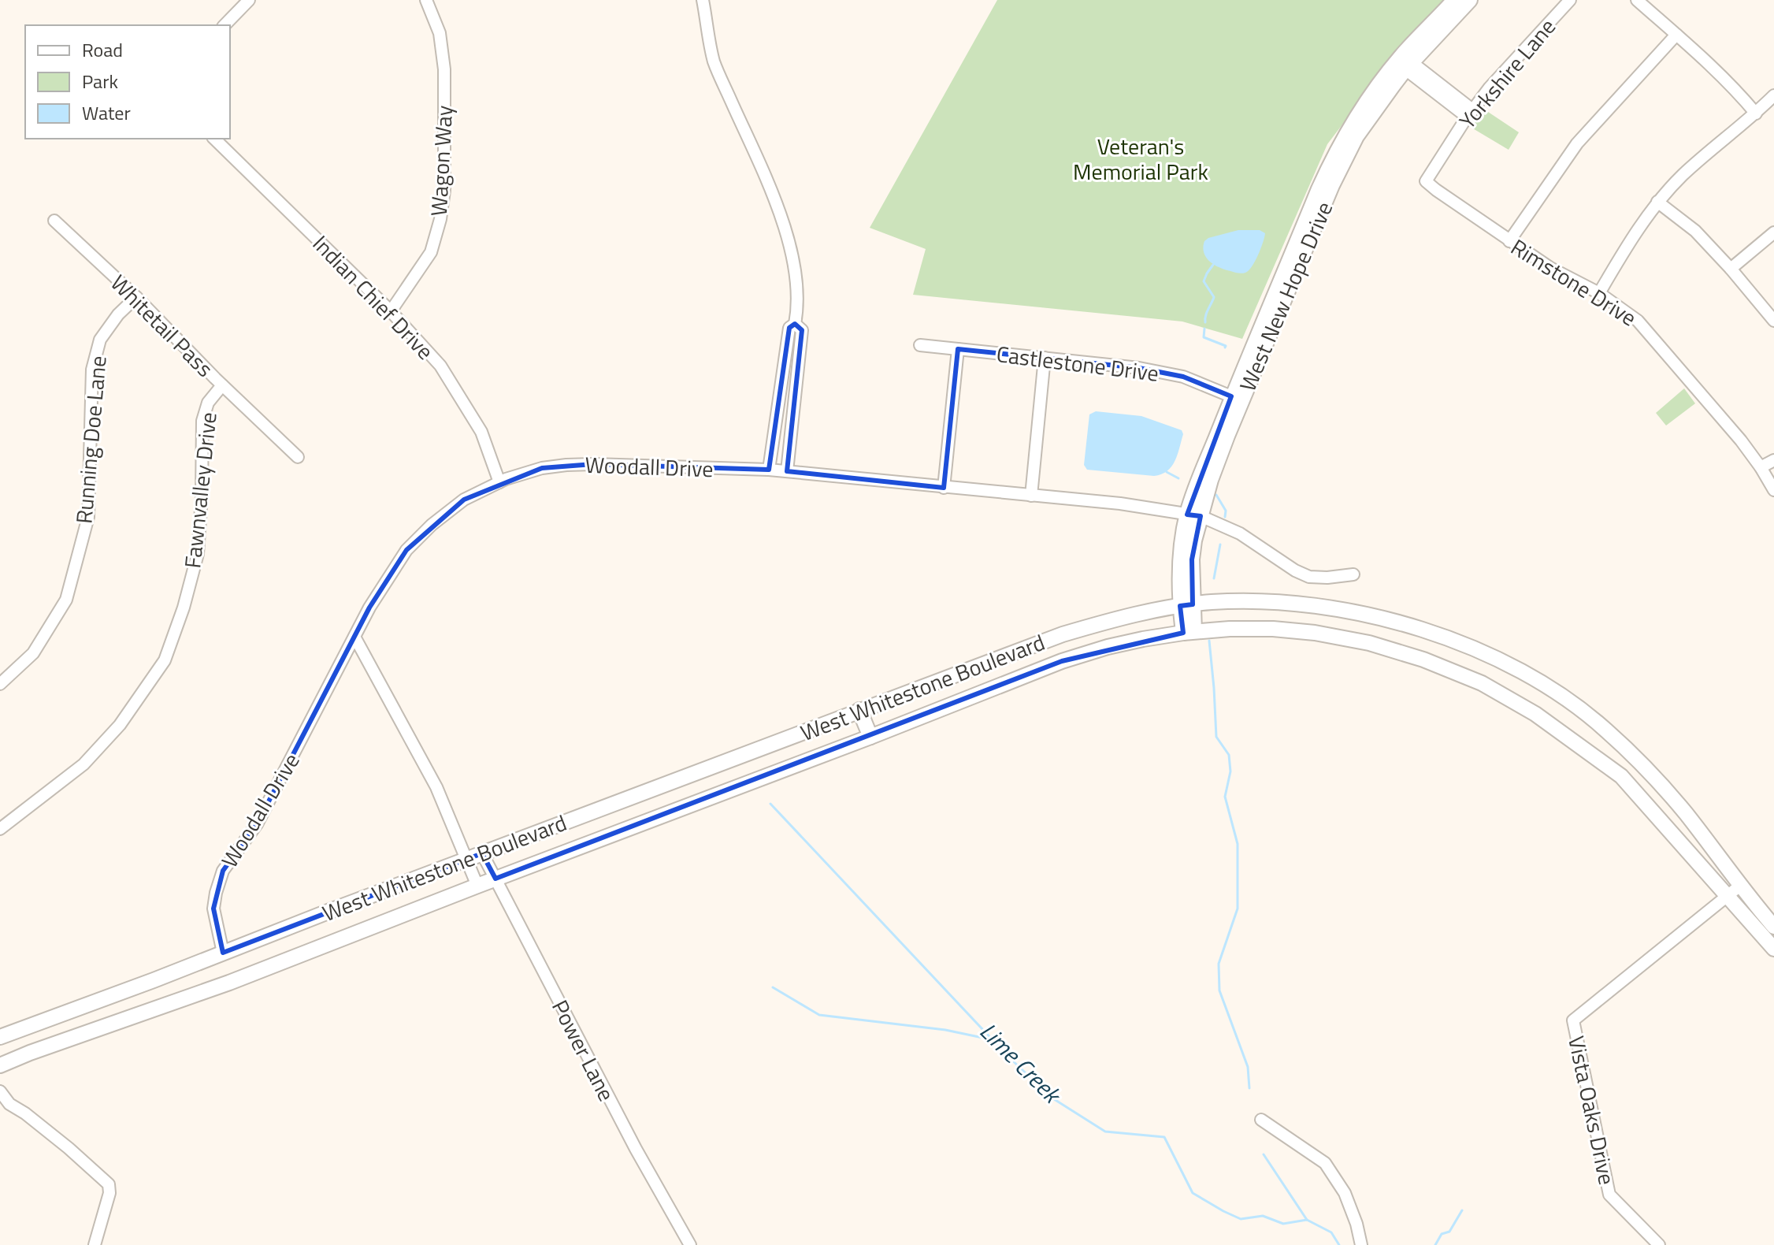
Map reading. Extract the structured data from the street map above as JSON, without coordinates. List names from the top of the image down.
{
  "streets": {
    "main road": ["West New Hope Drive", "West Whitestone Boulevard"],
    "street": [
      "Yorkshire Lane",
      "Wagon Way",
      "Rimstone Drive",
      "Indian Chief Drive",
      "Whitetail Pass",
      "Castlestone Drive",
      "Running Doe Lane",
      "Woodall Drive",
      "Fawnvalley Drive",
      "Power Lane",
      "Vista Oaks Drive"
    ]
  },
  "crossings": [
    ["Yorkshire Lane", "Rimstone Drive"],
    ["Wagon Way", "Indian Chief Drive"],
    ["West New Hope Drive", "Castlestone Drive"],
    ["West New Hope Drive", "Woodall Drive"],
    ["West New Hope Drive", "West Whitestone Boulevard"],
    ["Indian Chief Drive", "Woodall Drive"],
    ["Whitetail Pass", "Running Doe Lane"],
    ["Whitetail Pass", "Fawnvalley Drive"],
    ["Woodall Drive", "West Whitestone Boulevard"],
    ["West Whitestone Boulevard", "Power Lane"],
    ["West Whitestone Boulevard", "Vista Oaks Drive"]
  ],
  "water": ["Lime Creek"],
  "parks": ["Veteran's Memorial Park"],
  "legend": ["Road", "Park", "Water"]
}
